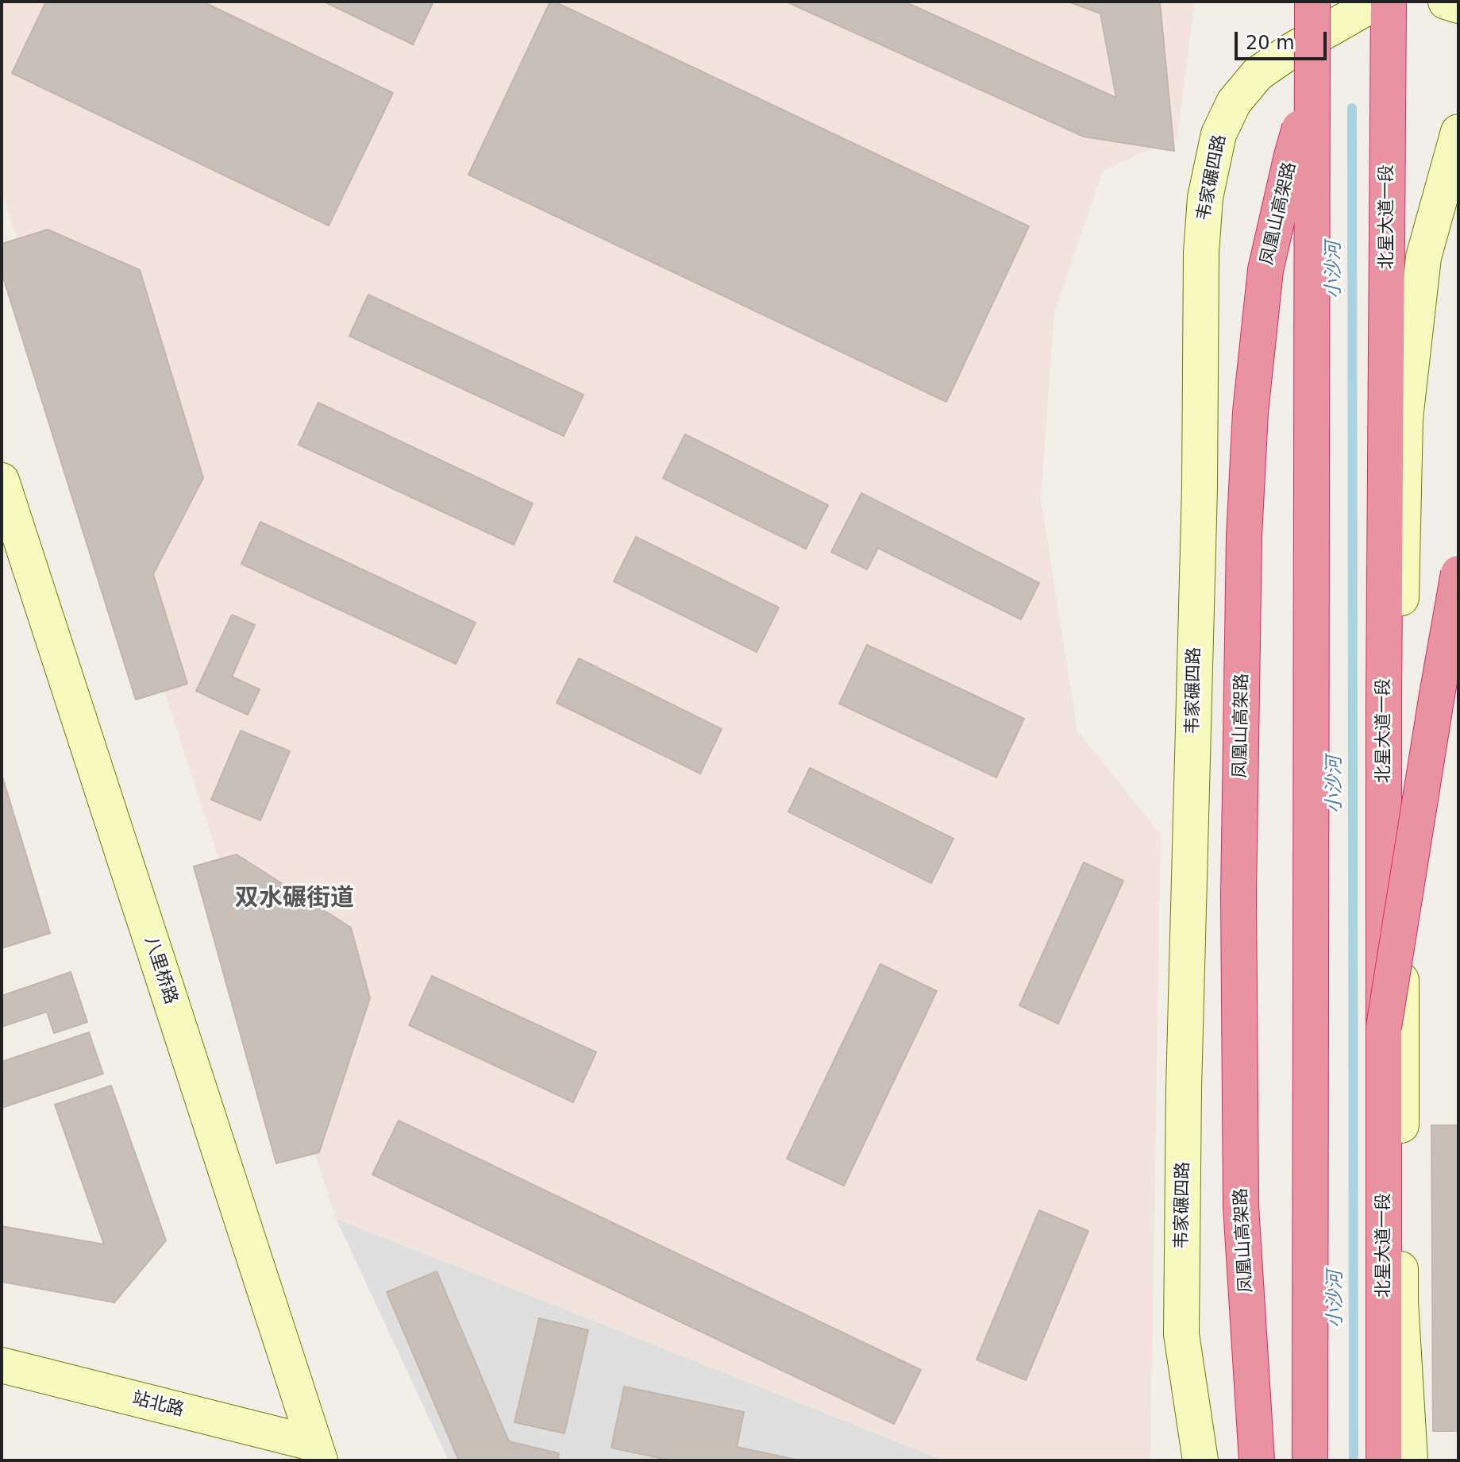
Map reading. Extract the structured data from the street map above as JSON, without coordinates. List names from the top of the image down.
{
  "streets": {
    "highway": ["凤凰山高架路", "北星大道一段"],
    "main road": ["韦家碾四路", "八里桥路", "站北路"]
  },
  "crossings": [
    ["八里桥路", "站北路"]
  ],
  "districts": ["双水碾街道"],
  "water": ["小沙河"],
  "scale_bar": "20 m"
}
